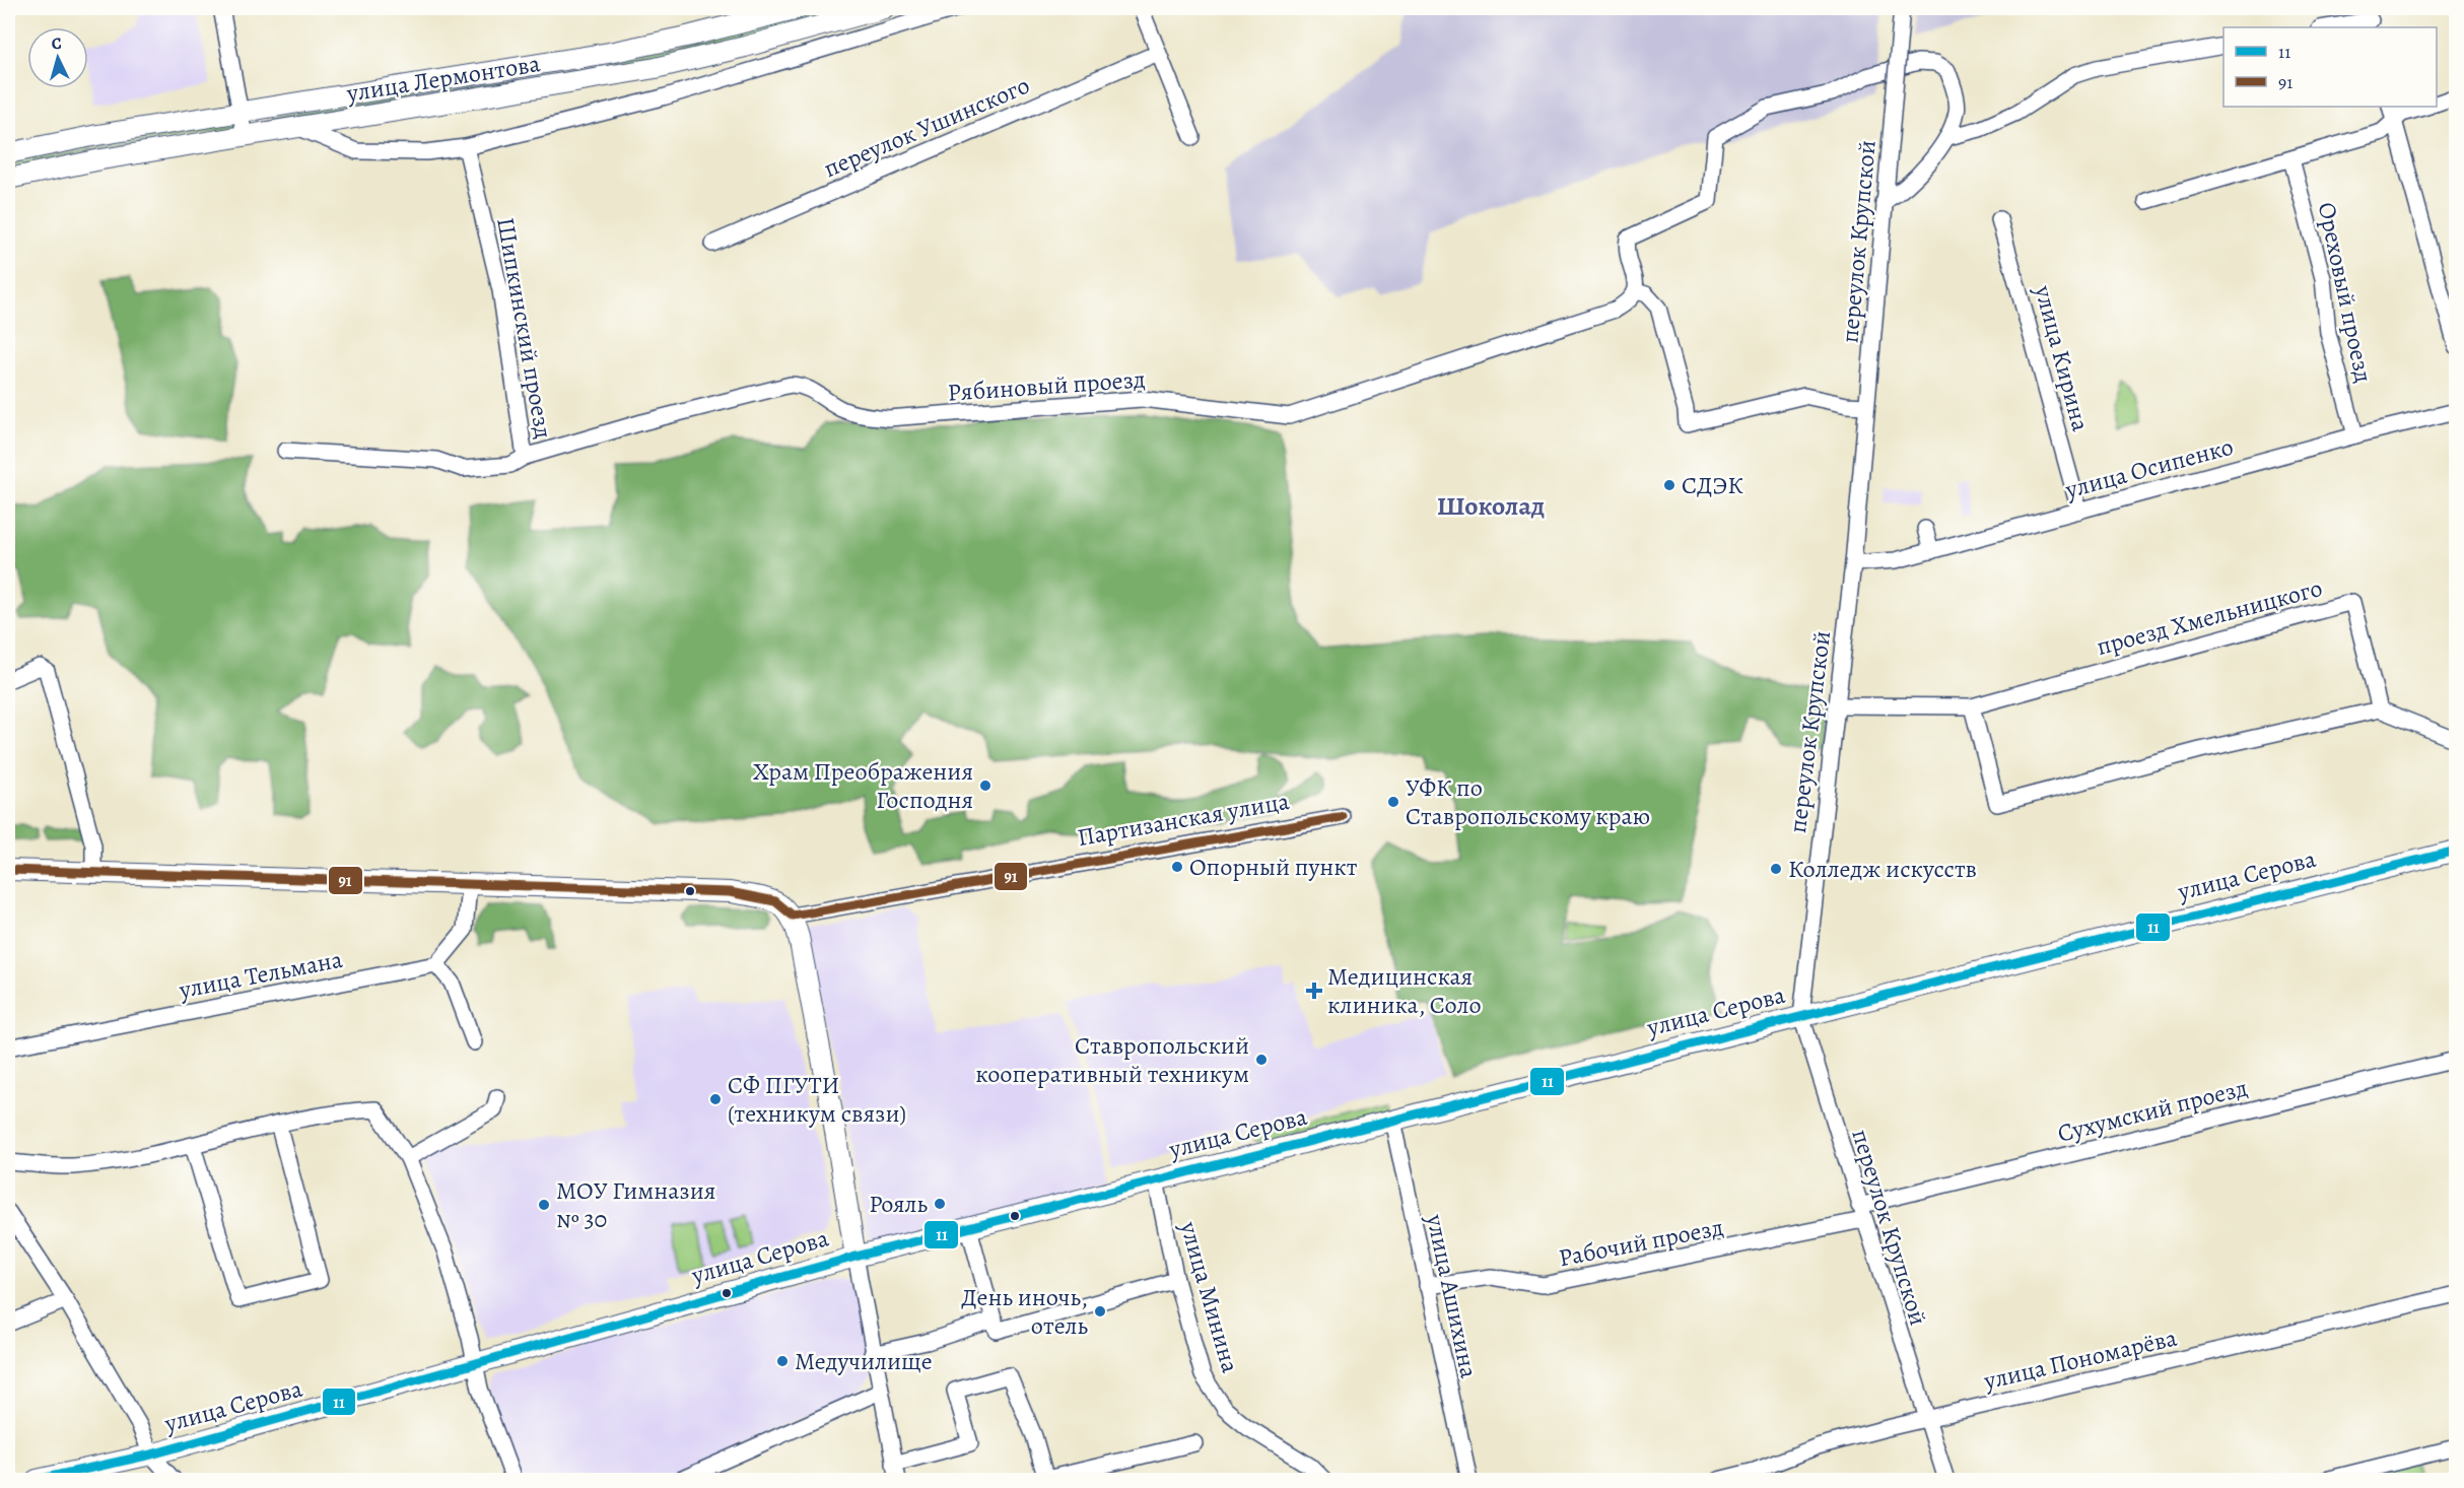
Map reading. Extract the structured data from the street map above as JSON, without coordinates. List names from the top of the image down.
{
  "streets": {
    "main road": ["улица Лермонтова", "улица Серова"],
    "street": [
      "переулок Ушинского",
      "переулок Крупской",
      "Ореховый проезд",
      "Шипкинский проезд",
      "улица Кирина",
      "Рябиновый проезд",
      "улица Осипенко",
      "проезд Хмельницкого",
      "Партизанская улица",
      "улица Тельмана",
      "Сухумский проезд",
      "Рабочий проезд",
      "улица Ашихина",
      "улица Минина",
      "улица Пономарёва"
    ]
  },
  "crossings": [
    ["переулок Крупской", "улица Осипенко"],
    ["переулок Крупской", "проезд Хмельницкого"],
    ["переулок Крупской", "улица Серова"],
    ["переулок Крупской", "Сухумский проезд"],
    ["переулок Крупской", "Рабочий проезд"],
    ["переулок Крупской", "улица Пономарёва"],
    ["Ореховый проезд", "улица Осипенко"],
    ["Шипкинский проезд", "Рябиновый проезд"],
    ["улица Кирина", "улица Осипенко"],
    ["улица Серова", "улица Ашихина"],
    ["улица Серова", "улица Минина"],
    ["Сухумский проезд", "Рабочий проезд"],
    ["Рабочий проезд", "улица Ашихина"]
  ],
  "districts": ["Шоколад"],
  "places": {
    "other": [
      "СДЭК",
      "Храм Преображения Господня",
      "УФК по Ставропольскому краю",
      "Опорный пункт",
      "Колледж искусств",
      "Ставропольский кооперативный техникум",
      "СФ ПГУТИ (техникум связи)",
      "Рояль",
      "МОУ Гимназия № 30",
      "День иночь, отель",
      "Медучилище"
    ],
    "health": ["Медицинская клиника, Соло"]
  },
  "lines": ["transit line 91", "transit line 11"],
  "legend": ["11", "91"],
  "north": "top"
}
